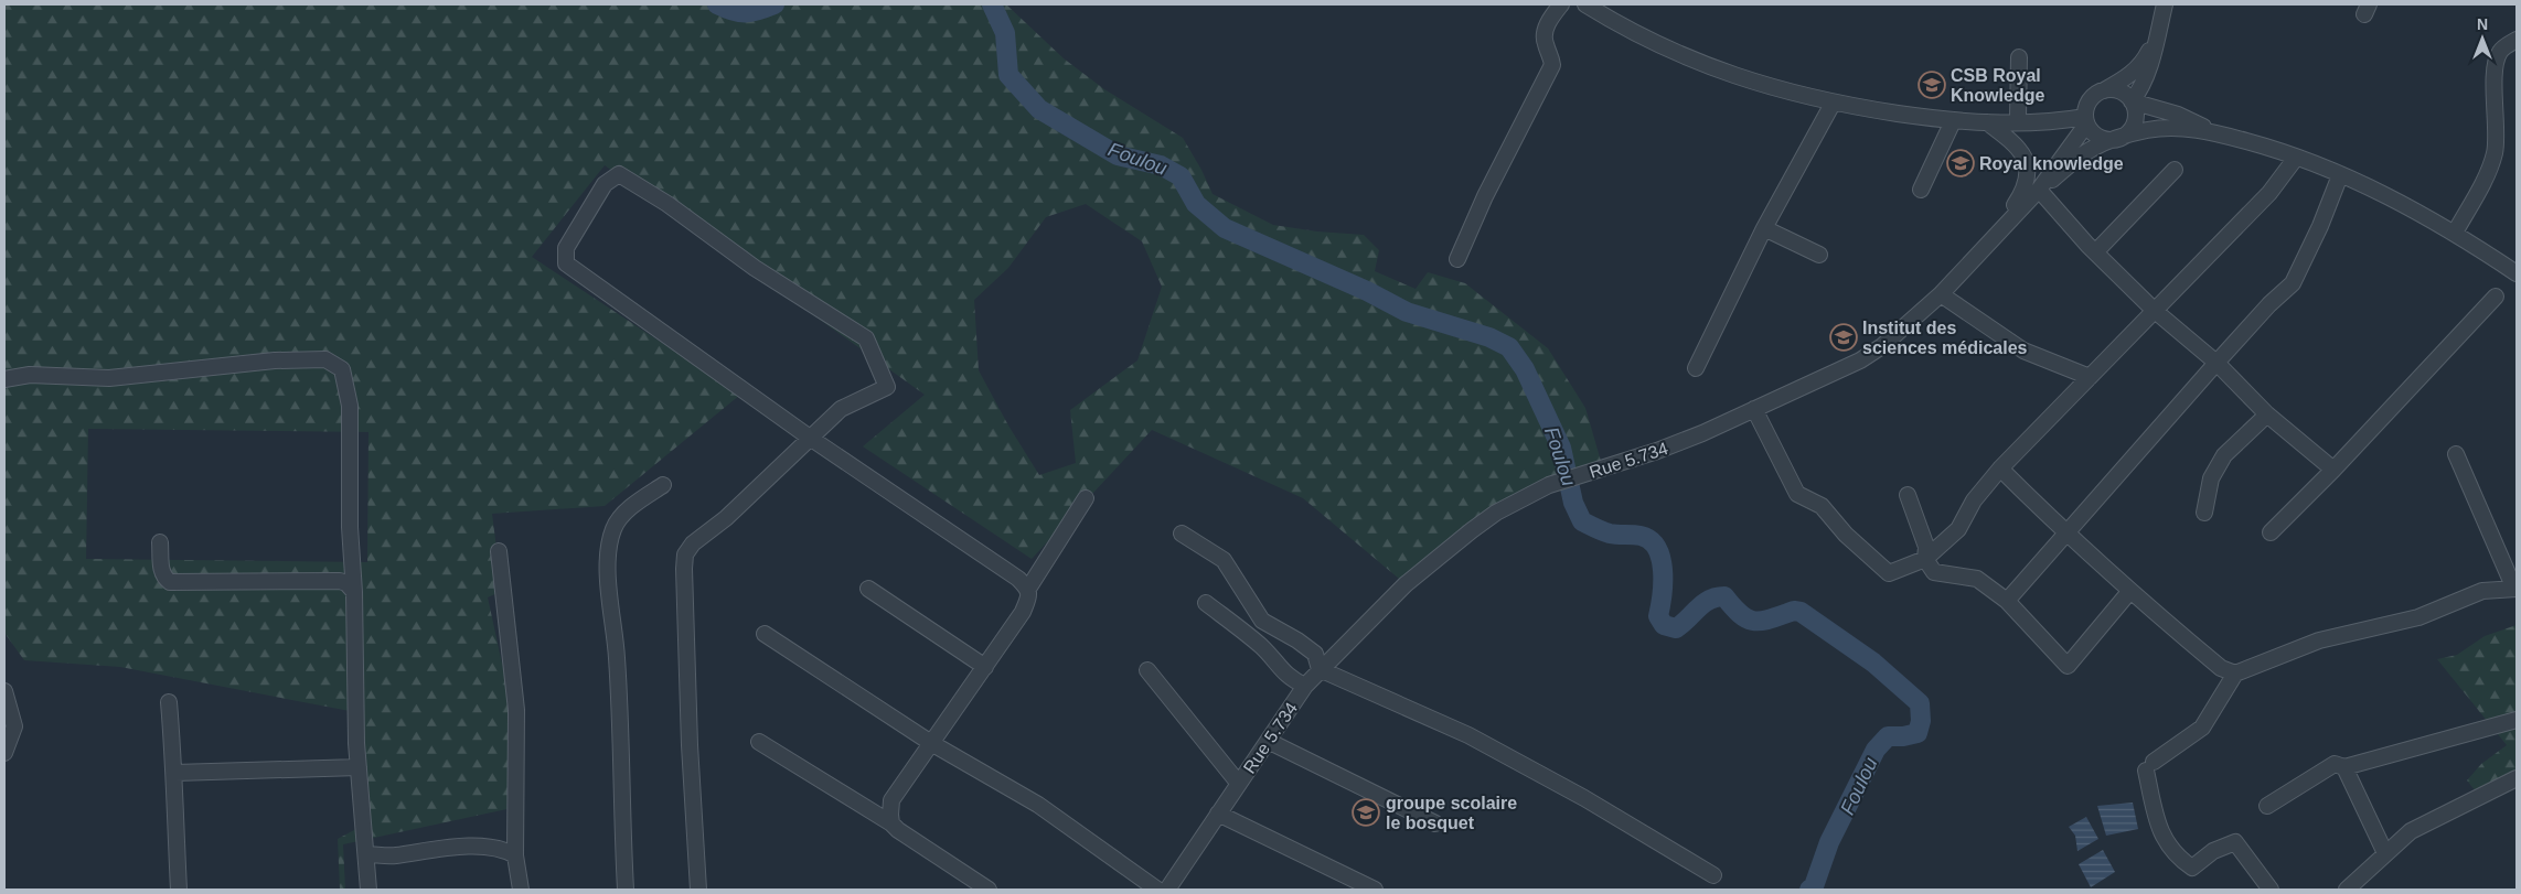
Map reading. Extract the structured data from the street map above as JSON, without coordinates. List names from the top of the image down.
{
  "streets": {
    "street": ["Rue 5.734"]
  },
  "water": ["Foulou"],
  "places": {
    "school or university": [
      "CSB Royal Knowledge",
      "Royal knowledge",
      "Institut des sciences médicales",
      "groupe scolaire le bosquet"
    ]
  },
  "north": "top"
}
